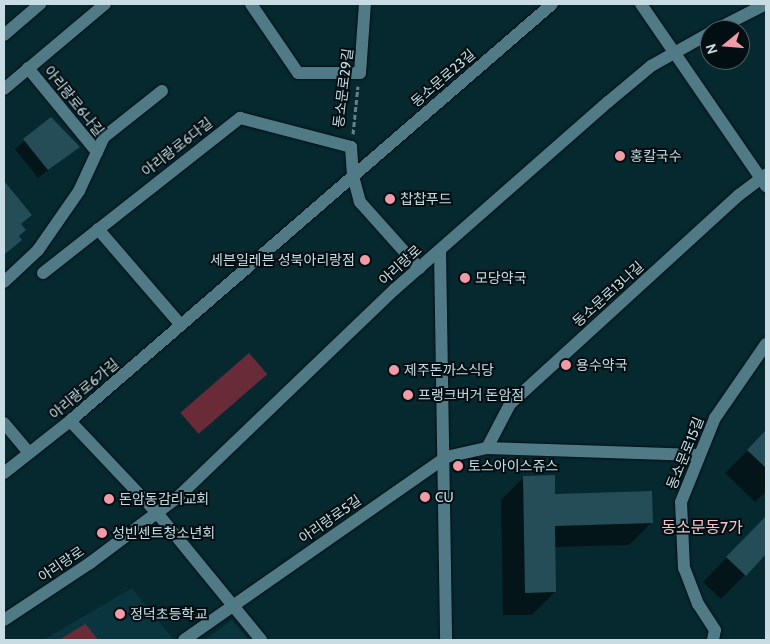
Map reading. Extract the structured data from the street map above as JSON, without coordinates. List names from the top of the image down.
{
  "streets": {
    "street": [
      "동소문로23길",
      "동소문로29길",
      "아리랑로6나길",
      "아리랑로6다길",
      "아리랑로",
      "동소문로13나길",
      "아리랑로6가길",
      "동소문로15길",
      "아리랑로5길"
    ]
  },
  "crossings": [
    ["동소문로23길", "동소문로29길"],
    ["동소문로23길", "아리랑로6가길"],
    ["동소문로29길", "아리랑로6다길"],
    ["동소문로29길", "아리랑로"],
    ["동소문로29길", "아리랑로6가길"]
  ],
  "districts": ["동소문동7가"],
  "places": [
    "홍칼국수",
    "찹찹푸드",
    "세븐일레븐 성북아리랑점",
    "모당약국",
    "용수약국",
    "제주돈까스식당",
    "프랭크버거 돈암점",
    "토스아이스쥬스",
    "CU",
    "돈암동감리교회",
    "성빈센트청소년회",
    "정덕초등학교"
  ],
  "north": "left"
}
